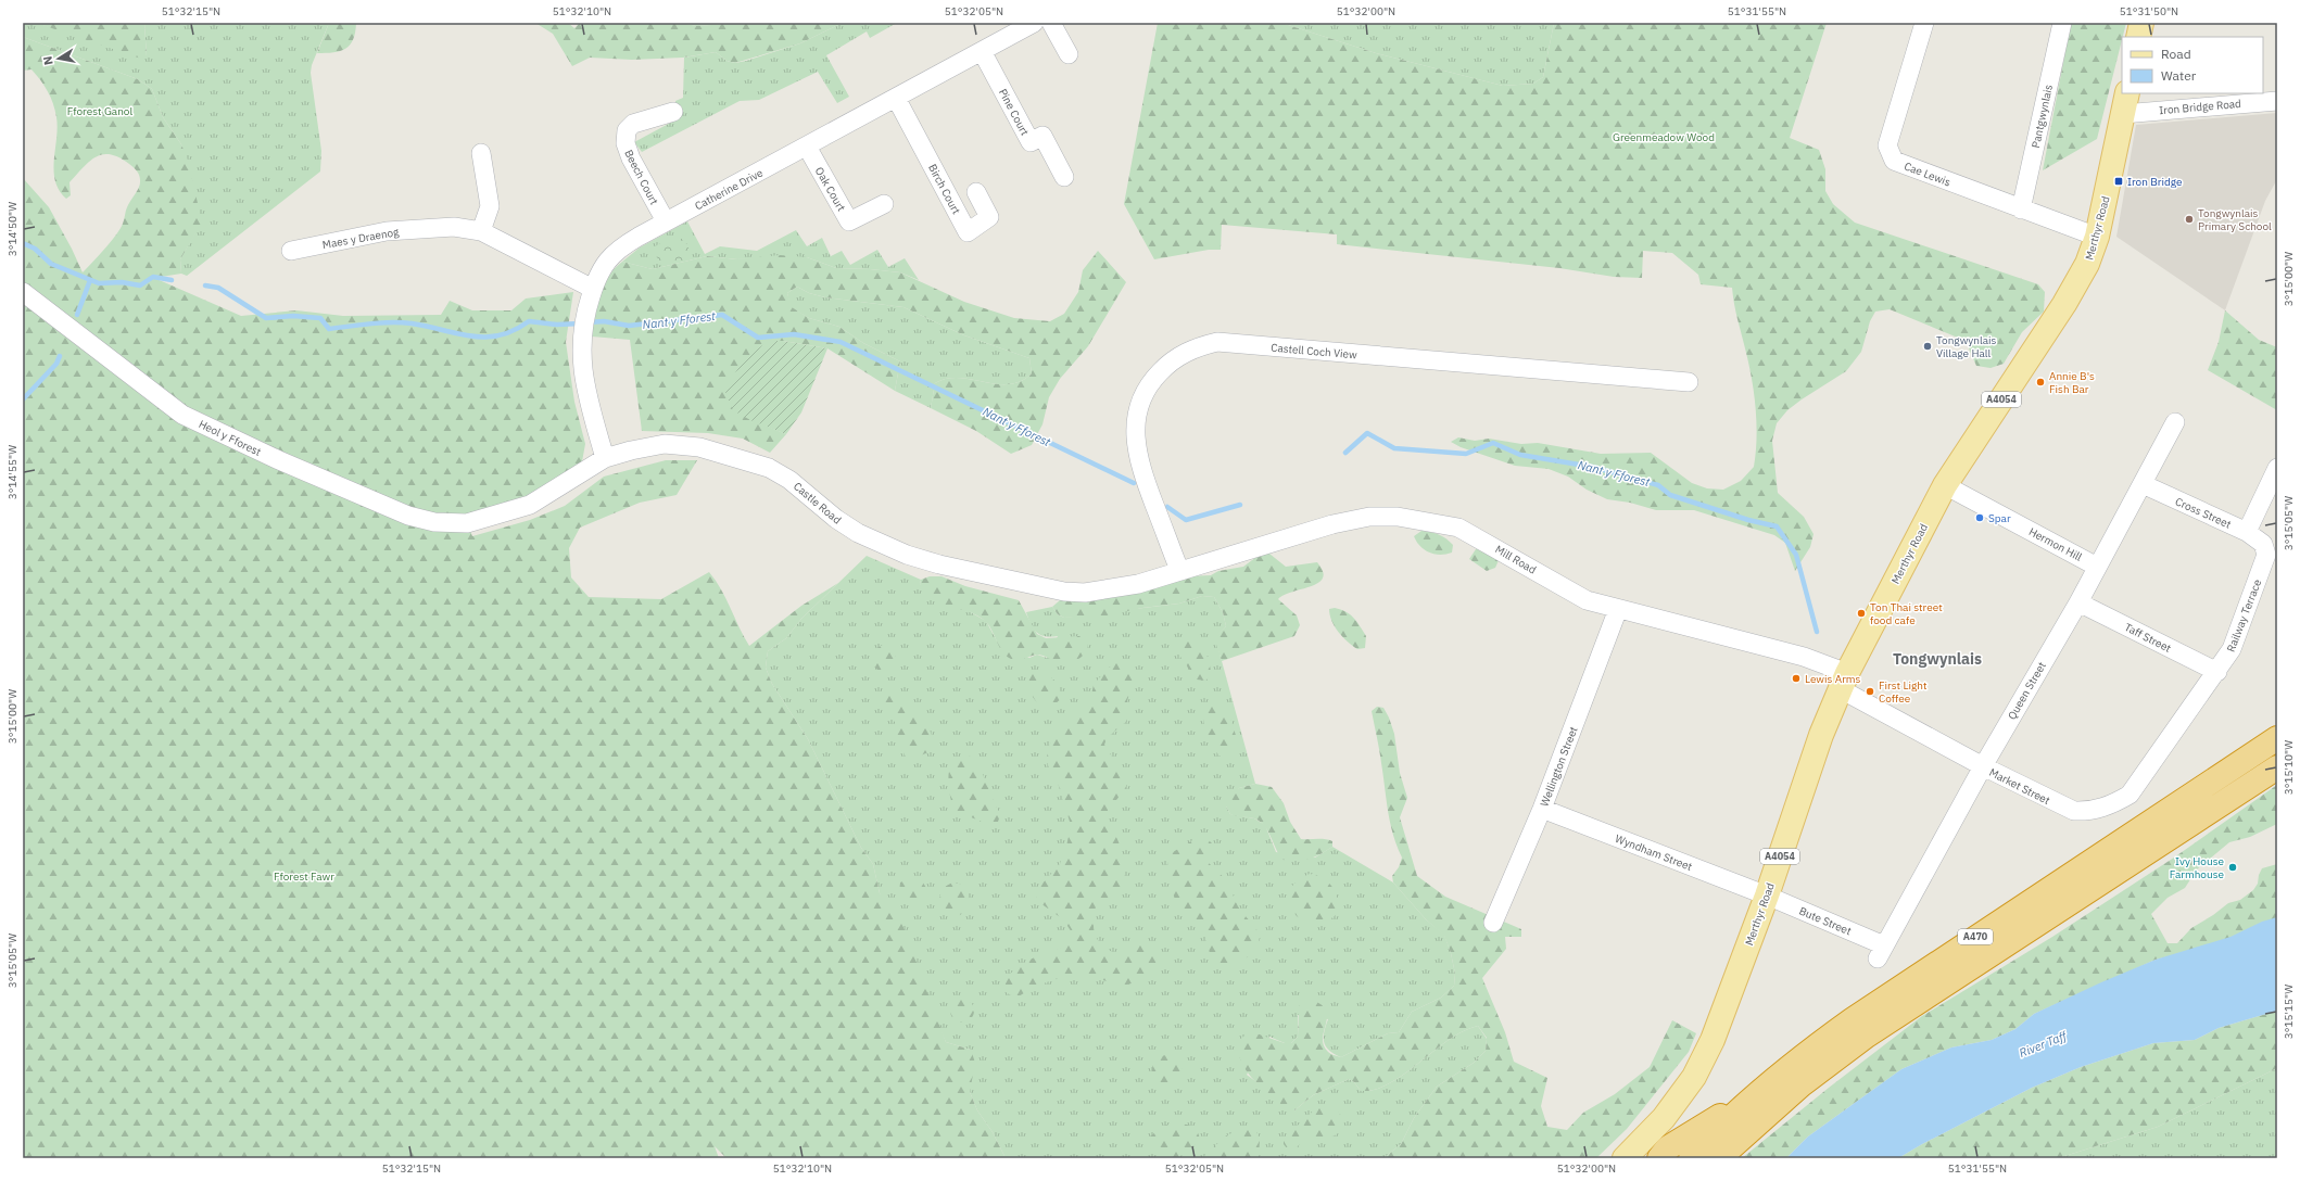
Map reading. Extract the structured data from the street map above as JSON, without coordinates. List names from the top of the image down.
{
  "streets": {
    "highway": ["A470"],
    "main road": ["Merthyr Road", "A4054"],
    "street": [
      "Iron Bridge Road",
      "Pine Court",
      "Pantgwynlais",
      "Cae Lewis",
      "Beech Court",
      "Catherine Drive",
      "Oak Court",
      "Birch Court",
      "Maes y Draenog",
      "Castell Coch View",
      "Heol y Fforest",
      "Castle Road",
      "Cross Street",
      "Hermon Hill",
      "Mill Road",
      "Railway Terrace",
      "Taff Street",
      "Queen Street",
      "Wellington Street",
      "Market Street",
      "Wyndham Street",
      "Bute Street"
    ]
  },
  "crossings": [
    ["Iron Bridge Road", "Merthyr Road"],
    ["Pine Court", "Catherine Drive"],
    ["Pantgwynlais", "Cae Lewis"],
    ["Cae Lewis", "Merthyr Road"],
    ["Beech Court", "Catherine Drive"],
    ["Catherine Drive", "Oak Court"],
    ["Catherine Drive", "Birch Court"],
    ["Catherine Drive", "Maes y Draenog"],
    ["Catherine Drive", "Castle Road"],
    ["Merthyr Road", "Hermon Hill"],
    ["Merthyr Road", "Mill Road"],
    ["Merthyr Road", "Market Street"],
    ["Merthyr Road", "Wyndham Street"],
    ["Merthyr Road", "Bute Street"],
    ["Castell Coch View", "Castle Road"],
    ["Castell Coch View", "Mill Road"],
    ["Heol y Fforest", "Castle Road"],
    ["Castle Road", "Mill Road"],
    ["Cross Street", "Railway Terrace"],
    ["Cross Street", "Queen Street"],
    ["Hermon Hill", "Queen Street"],
    ["Mill Road", "Wellington Street"],
    ["Mill Road", "Market Street"],
    ["Railway Terrace", "Taff Street"],
    ["Railway Terrace", "Market Street"],
    ["Taff Street", "Queen Street"],
    ["Queen Street", "Market Street"],
    ["Queen Street", "Bute Street"],
    ["Wellington Street", "Wyndham Street"],
    ["Wyndham Street", "Bute Street"]
  ],
  "districts": ["Tongwynlais"],
  "water": ["Nant y Fforest", "River Taff"],
  "parks": ["Fforest Ganol", "Greenmeadow Wood", "Fforest Fawr"],
  "places": {
    "transit": ["Iron Bridge"],
    "other": [
      "Tongwynlais Primary School",
      "Tongwynlais Village Hall",
      "Annie B's Fish Bar",
      "Spar",
      "Ton Thai street food cafe",
      "Lewis Arms",
      "First Light Coffee",
      "Ivy House Farmhouse"
    ]
  },
  "legend": ["Road", "Water"],
  "north": "left",
  "coordinates": [
    "51°32'15\"N",
    "51°32'10\"N",
    "51°32'05\"N",
    "51°32'00\"N",
    "51°31'55\"N",
    "51°31'50\"N",
    "3°14'50\"W",
    "3°15'00\"W",
    "3°14'55\"W",
    "3°15'05\"W",
    "3°15'10\"W",
    "3°15'15\"W"
  ]
}
